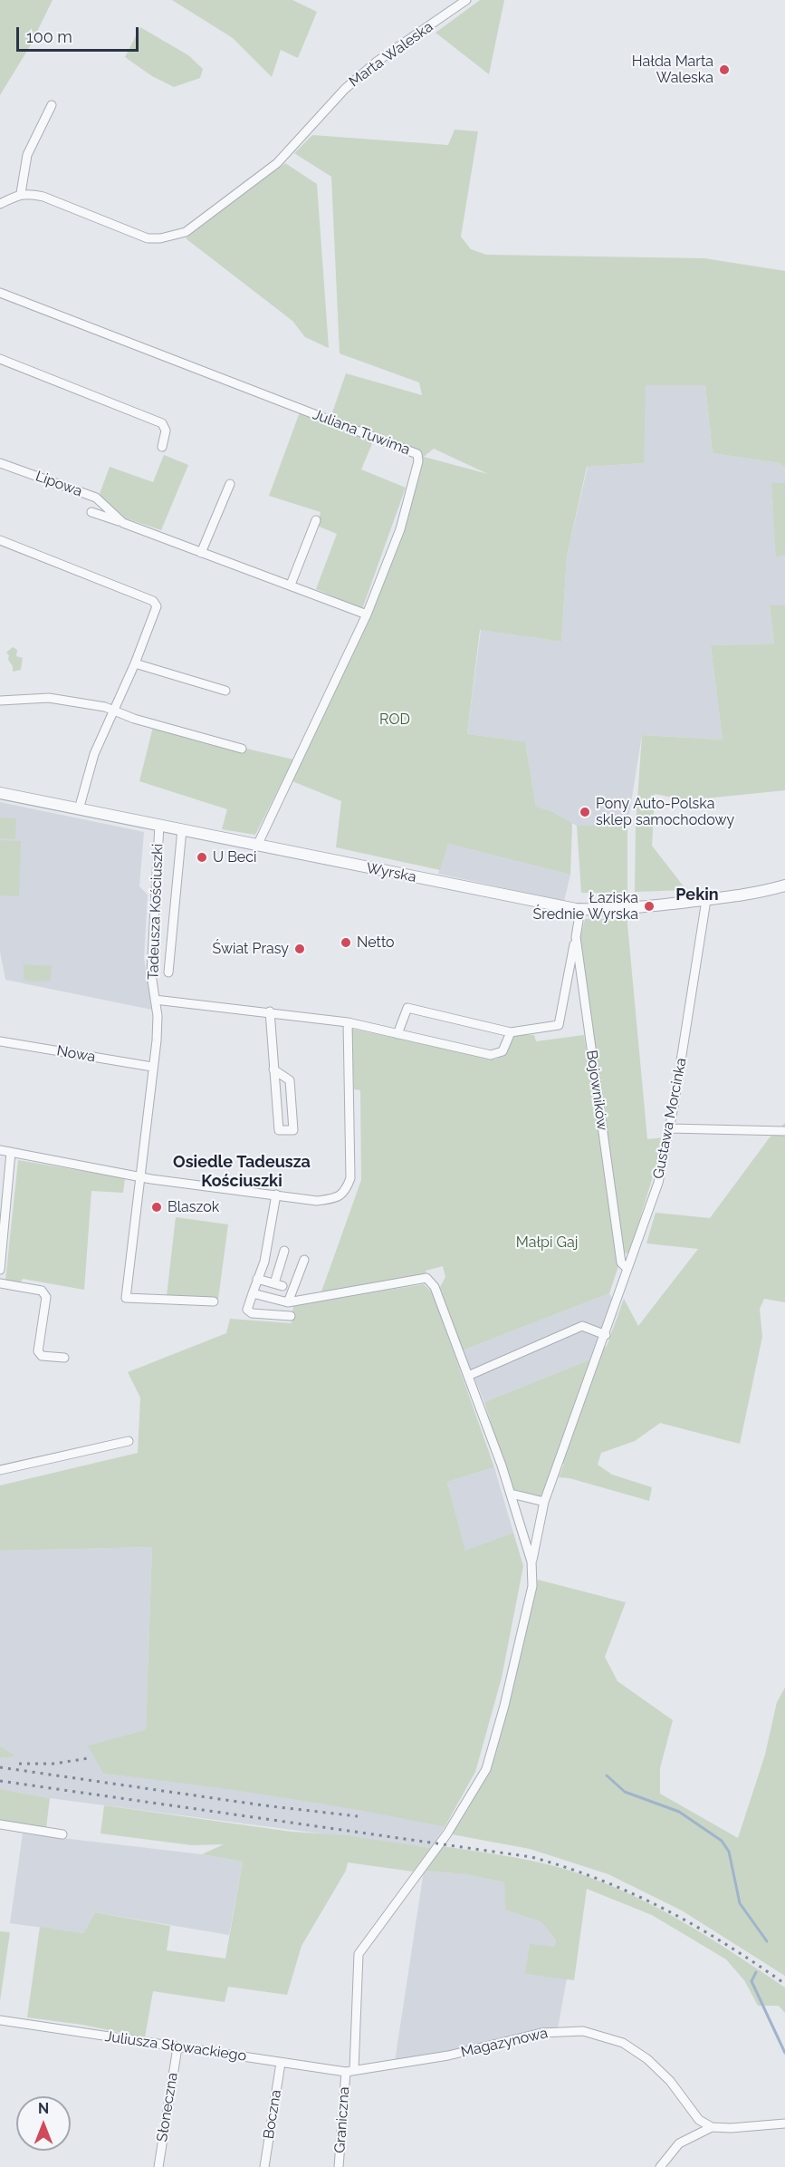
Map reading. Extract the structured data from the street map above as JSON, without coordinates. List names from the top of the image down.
{
  "streets": {
    "street": [
      "Marta Waleska",
      "Juliana Tuwima",
      "Lipowa",
      "Wyrska",
      "Tadeusza Kościuszki",
      "Nowa",
      "Bojowników",
      "Gustawa Morcinka",
      "Magazynowa",
      "Juliusza Słowackiego",
      "Słoneczna",
      "Boczna",
      "Graniczna"
    ]
  },
  "crossings": [
    ["Juliana Tuwima", "Lipowa"],
    ["Juliana Tuwima", "Wyrska"],
    ["Wyrska", "Tadeusza Kościuszki"],
    ["Wyrska", "Bojowników"],
    ["Wyrska", "Gustawa Morcinka"],
    ["Bojowników", "Gustawa Morcinka"],
    ["Gustawa Morcinka", "Graniczna"],
    ["Magazynowa", "Juliusza Słowackiego"],
    ["Magazynowa", "Graniczna"],
    ["Juliusza Słowackiego", "Słoneczna"],
    ["Juliusza Słowackiego", "Boczna"],
    ["Juliusza Słowackiego", "Graniczna"]
  ],
  "districts": ["Pekin", "Osiedle Tadeusza Kościuszki"],
  "parks": ["ROD", "Małpi Gaj"],
  "places": [
    "Hałda Marta Waleska",
    "Pony Auto-Polska sklep samochodowy",
    "U Beci",
    "Łaziska Średnie Wyrska",
    "Netto",
    "Świat Prasy",
    "Blaszok"
  ],
  "scale_bar": "100 m",
  "north": "top"
}
